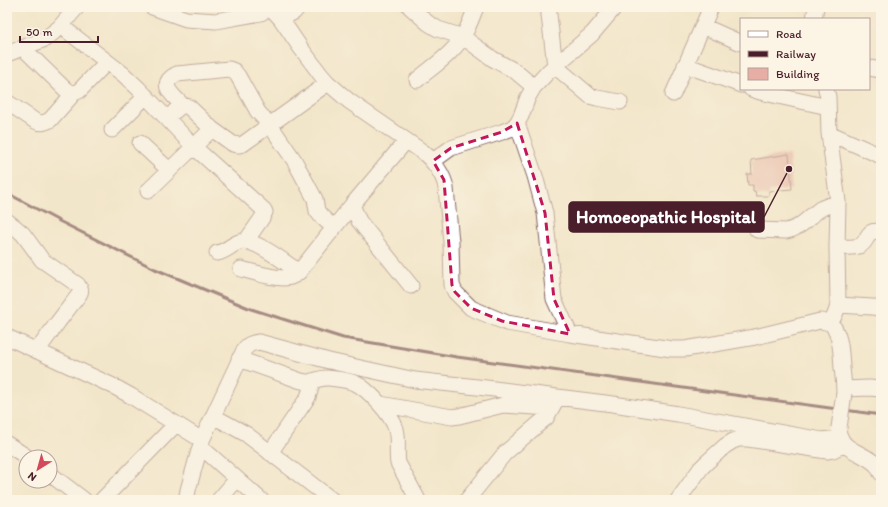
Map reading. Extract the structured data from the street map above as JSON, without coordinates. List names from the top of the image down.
{
  "places": ["Homoeopathic Hospital"],
  "legend": ["Road", "Railway", "Building"],
  "scale_bar": "50 m",
  "north": "bottom left"
}
